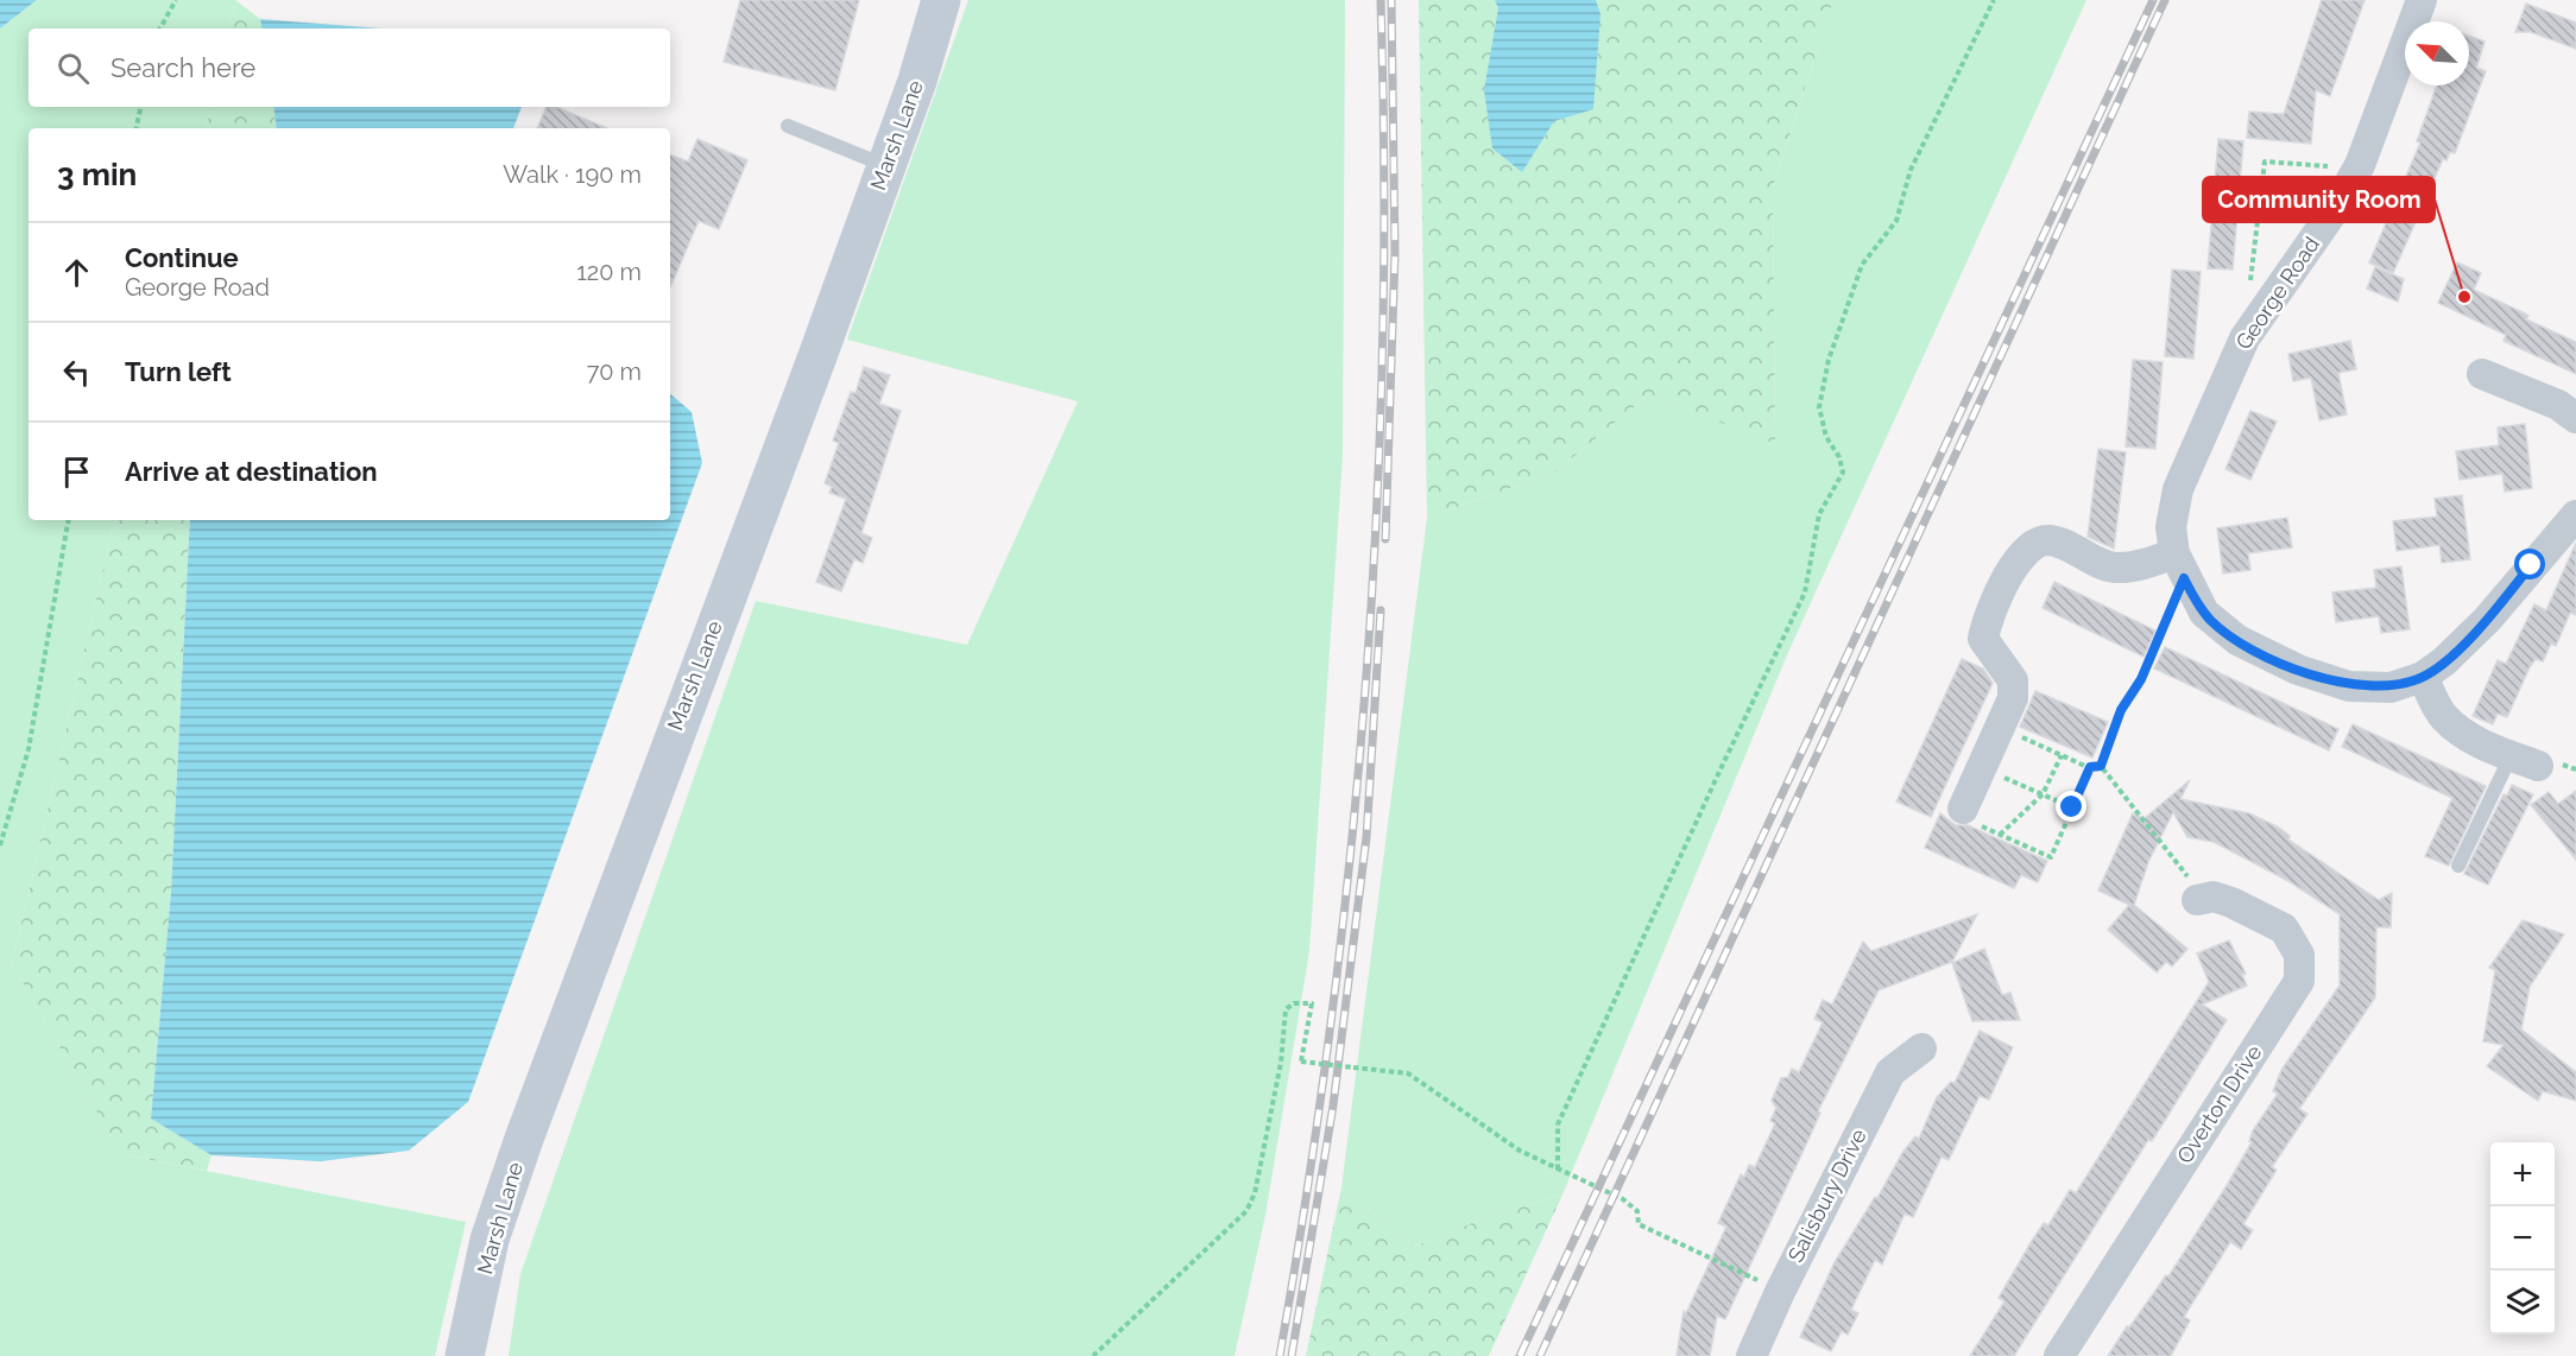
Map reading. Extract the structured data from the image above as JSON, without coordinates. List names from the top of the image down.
{
  "streets": {
    "main road": ["Marsh Lane"],
    "street": ["George Road", "Overton Drive", "Salisbury Drive"]
  },
  "places": ["Community Room"],
  "north": "top left",
  "page": {
    "search": "Search here",
    "heading": ["3 min", "Walk · 190 m"],
    "list": [
      ["Continue", "George Road", "120 m"],
      ["Turn left", "70 m"],
      "Arrive at destination"
    ],
    "map_buttons": ["+", "−"]
  }
}
